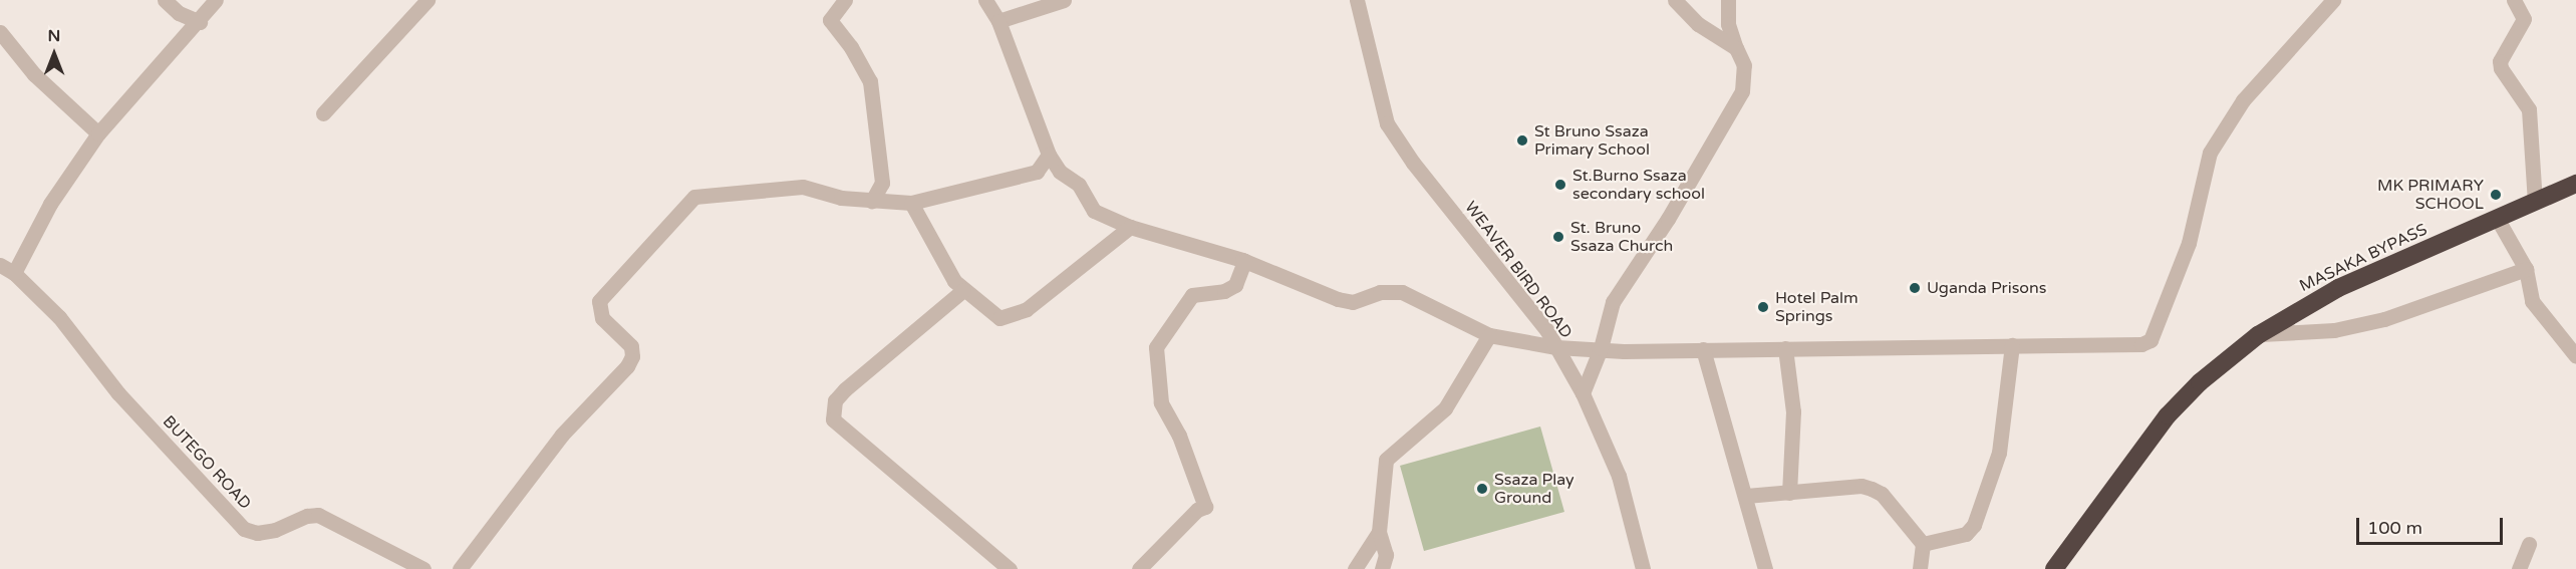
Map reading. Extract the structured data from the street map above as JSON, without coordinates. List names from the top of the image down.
{
  "streets": {
    "highway": ["MASAKA BYPASS"],
    "street": ["WEAVER BIRD ROAD", "BUTEGO ROAD"]
  },
  "places": [
    "St Bruno Ssaza Primary School",
    "St.Burno Ssaza secondary school",
    "MK PRIMARY SCHOOL",
    "St. Bruno Ssaza Church",
    "Uganda Prisons",
    "Hotel Palm Springs",
    "Ssaza Play Ground"
  ],
  "scale_bar": "100 m",
  "north": "top"
}
